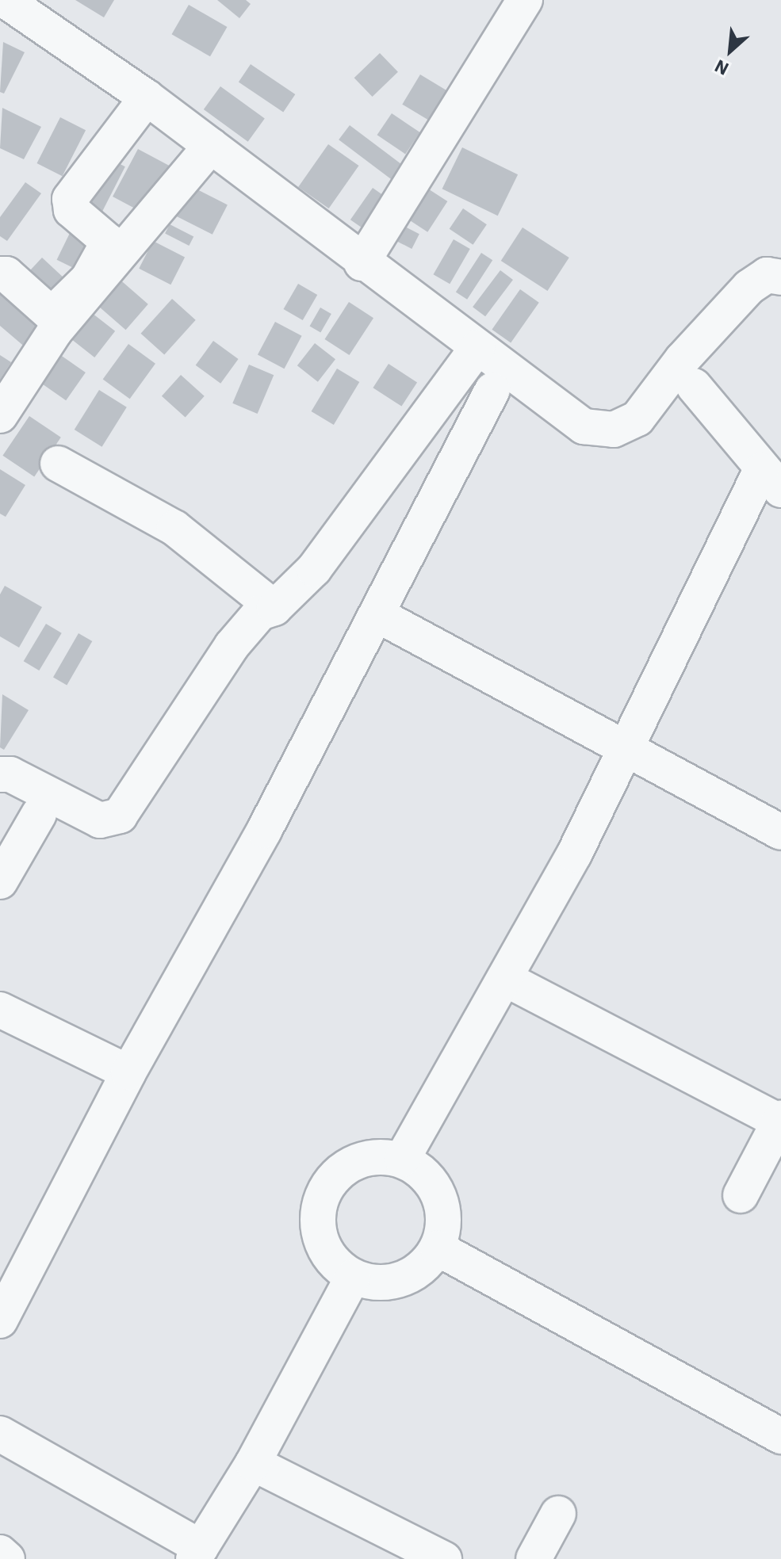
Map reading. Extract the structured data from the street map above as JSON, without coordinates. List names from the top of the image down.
{
  "north": "bottom left"
}
